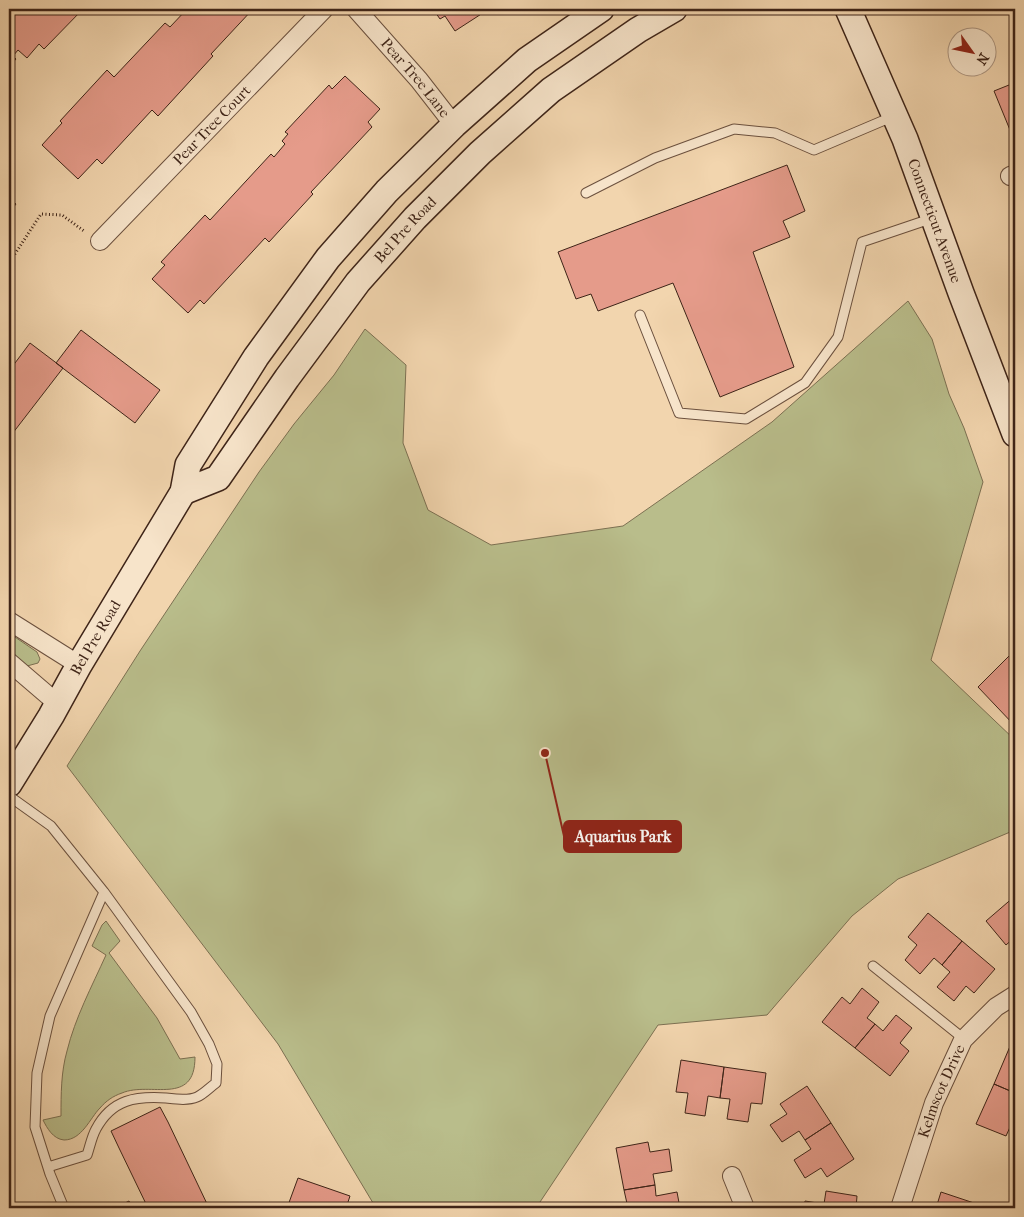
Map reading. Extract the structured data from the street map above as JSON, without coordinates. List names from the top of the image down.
{
  "streets": {
    "main road": ["Connecticut Avenue", "Bel Pre Road"],
    "street": ["Pear Tree Lane", "Pear Tree Court", "Kelmscot Drive"]
  },
  "crossings": [
    ["Pear Tree Lane", "Bel Pre Road"]
  ],
  "places": ["Aquarius Park"],
  "north": "bottom right"
}
